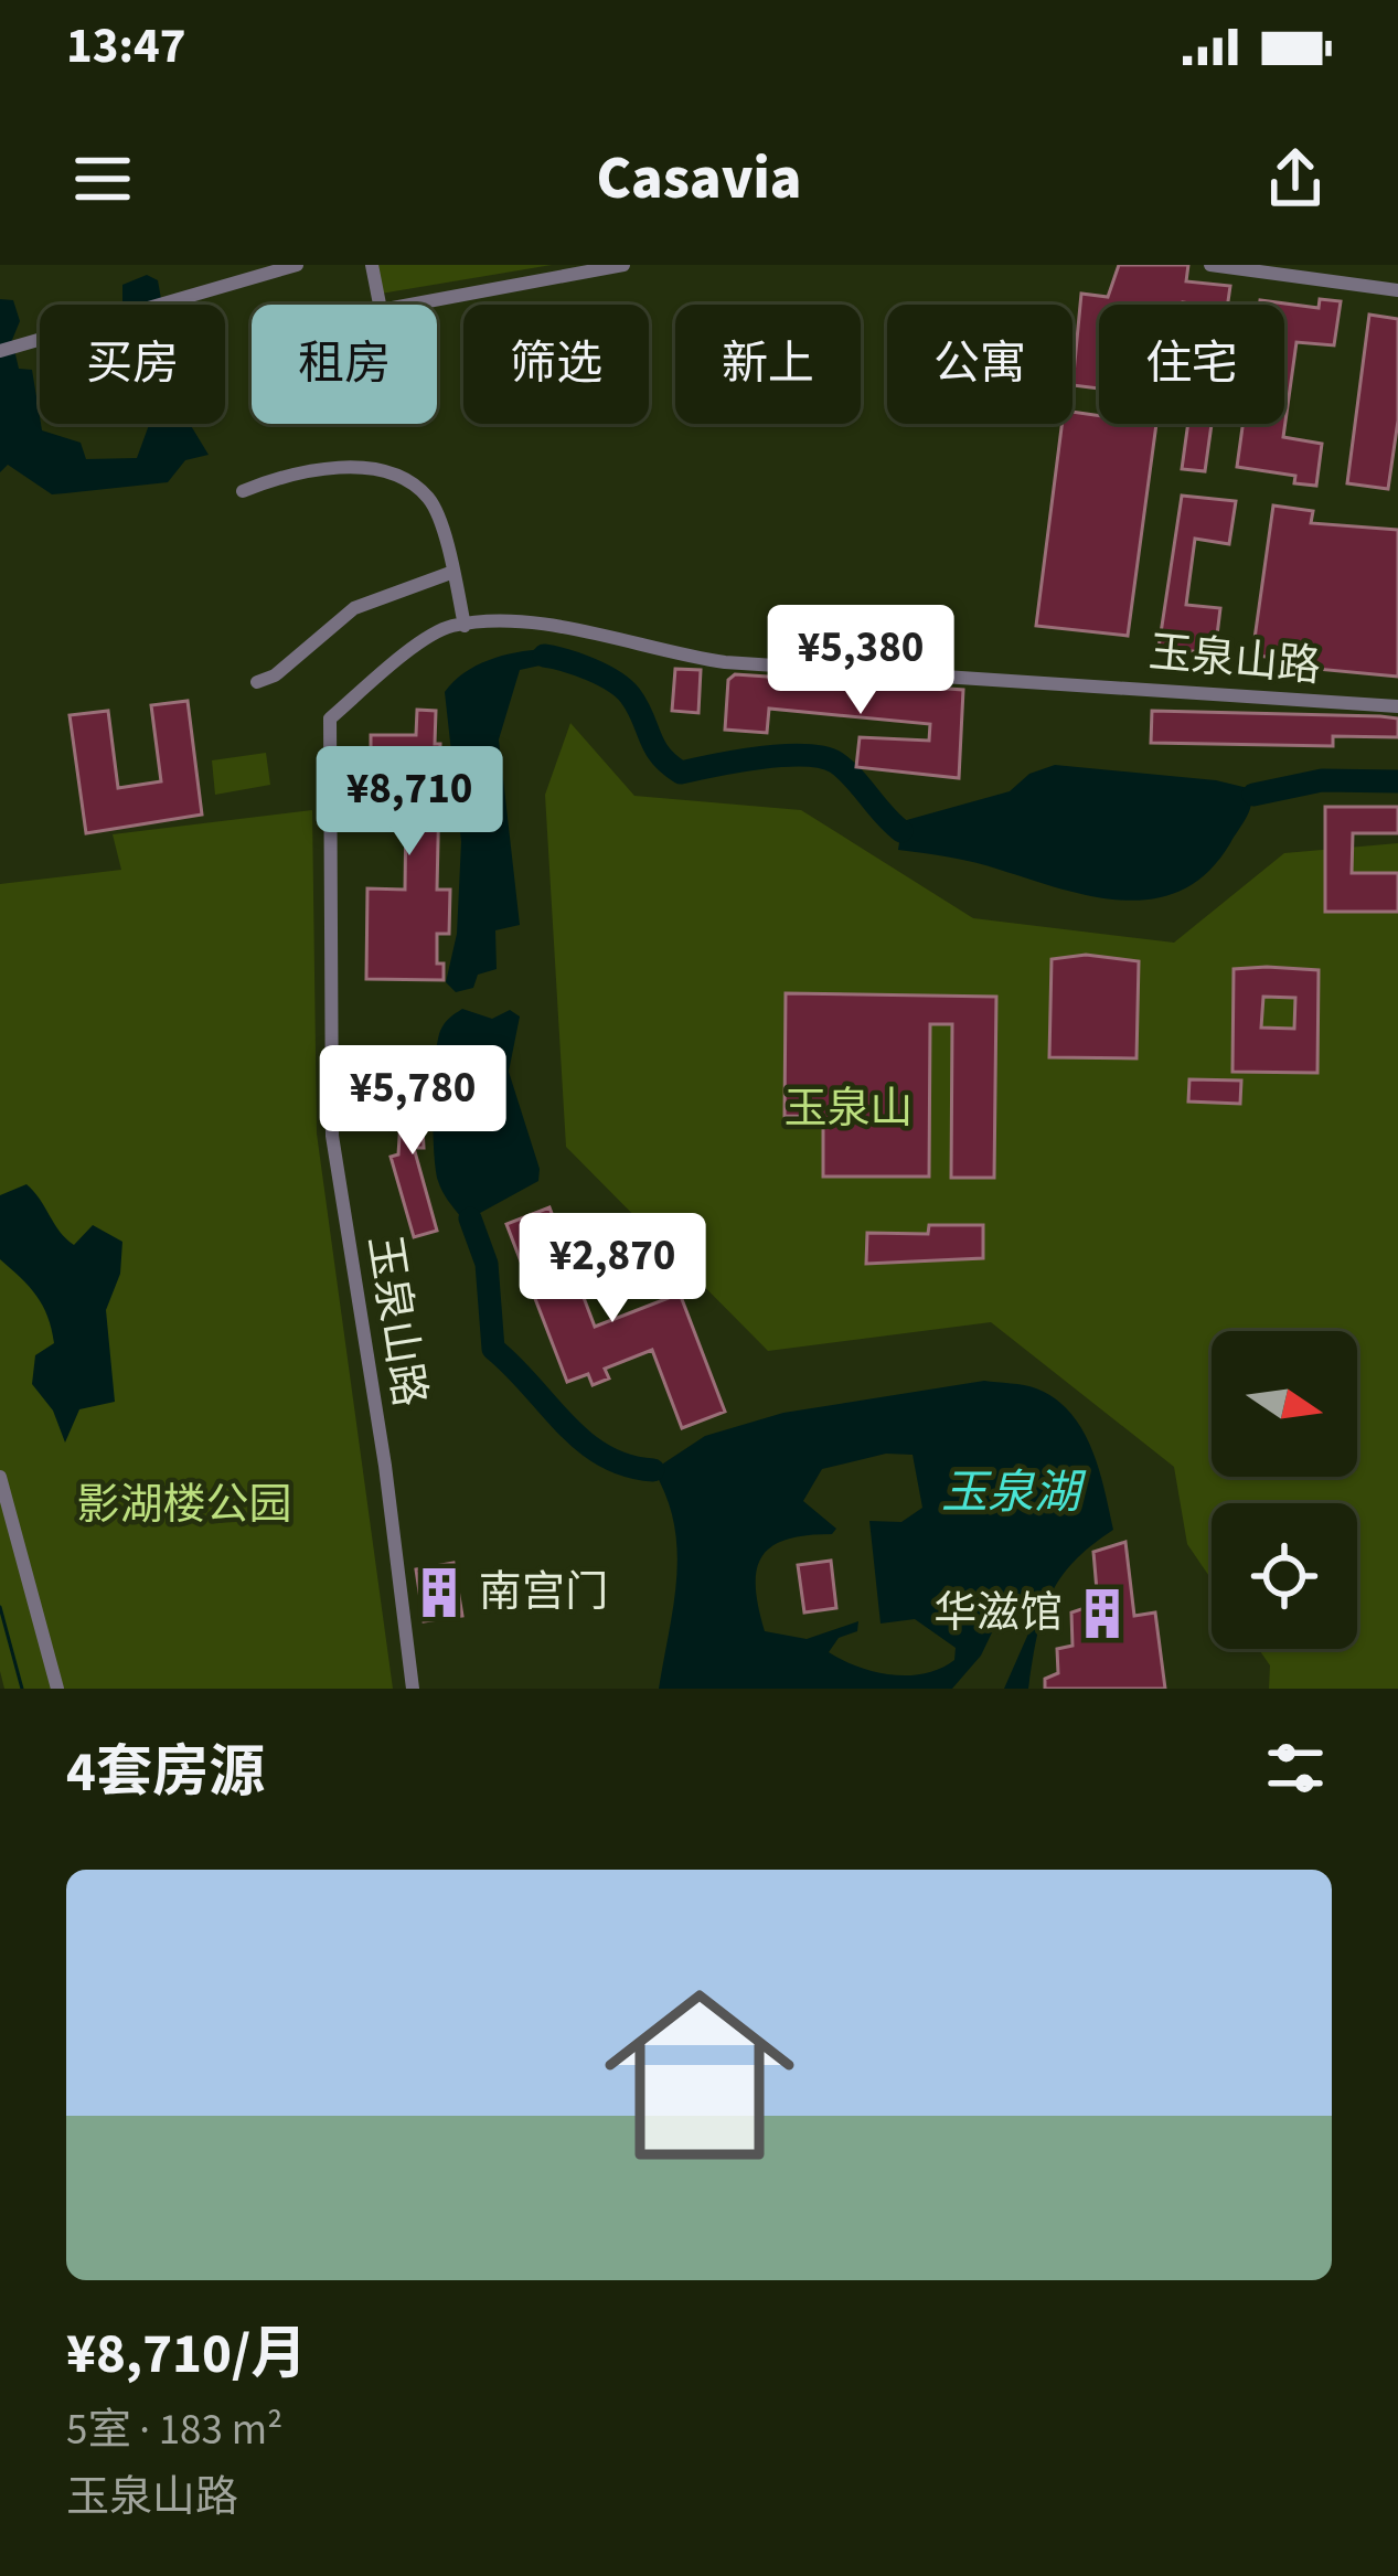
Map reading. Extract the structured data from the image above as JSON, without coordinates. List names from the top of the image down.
{
  "streets": {
    "street": ["玉泉山路"]
  },
  "water": ["玉泉湖"],
  "parks": ["玉泉山", "影湖楼公园"],
  "places": {
    "building": ["南宫门", "华滋馆"]
  },
  "north": "right",
  "page": {
    "status": "13:47",
    "header": "Casavia",
    "chip": [
      "买房",
      "租房",
      "筛选",
      "新上",
      "公寓",
      "住宅"
    ],
    "price": [
      "¥5,380",
      "¥8,710",
      "¥5,780",
      "¥2,870"
    ],
    "heading": "4套房源",
    "list": [
      {
        "name": "¥8,710/月",
        "note": "5室 · 183 m² · 玉泉山路"
      }
    ]
  }
}
